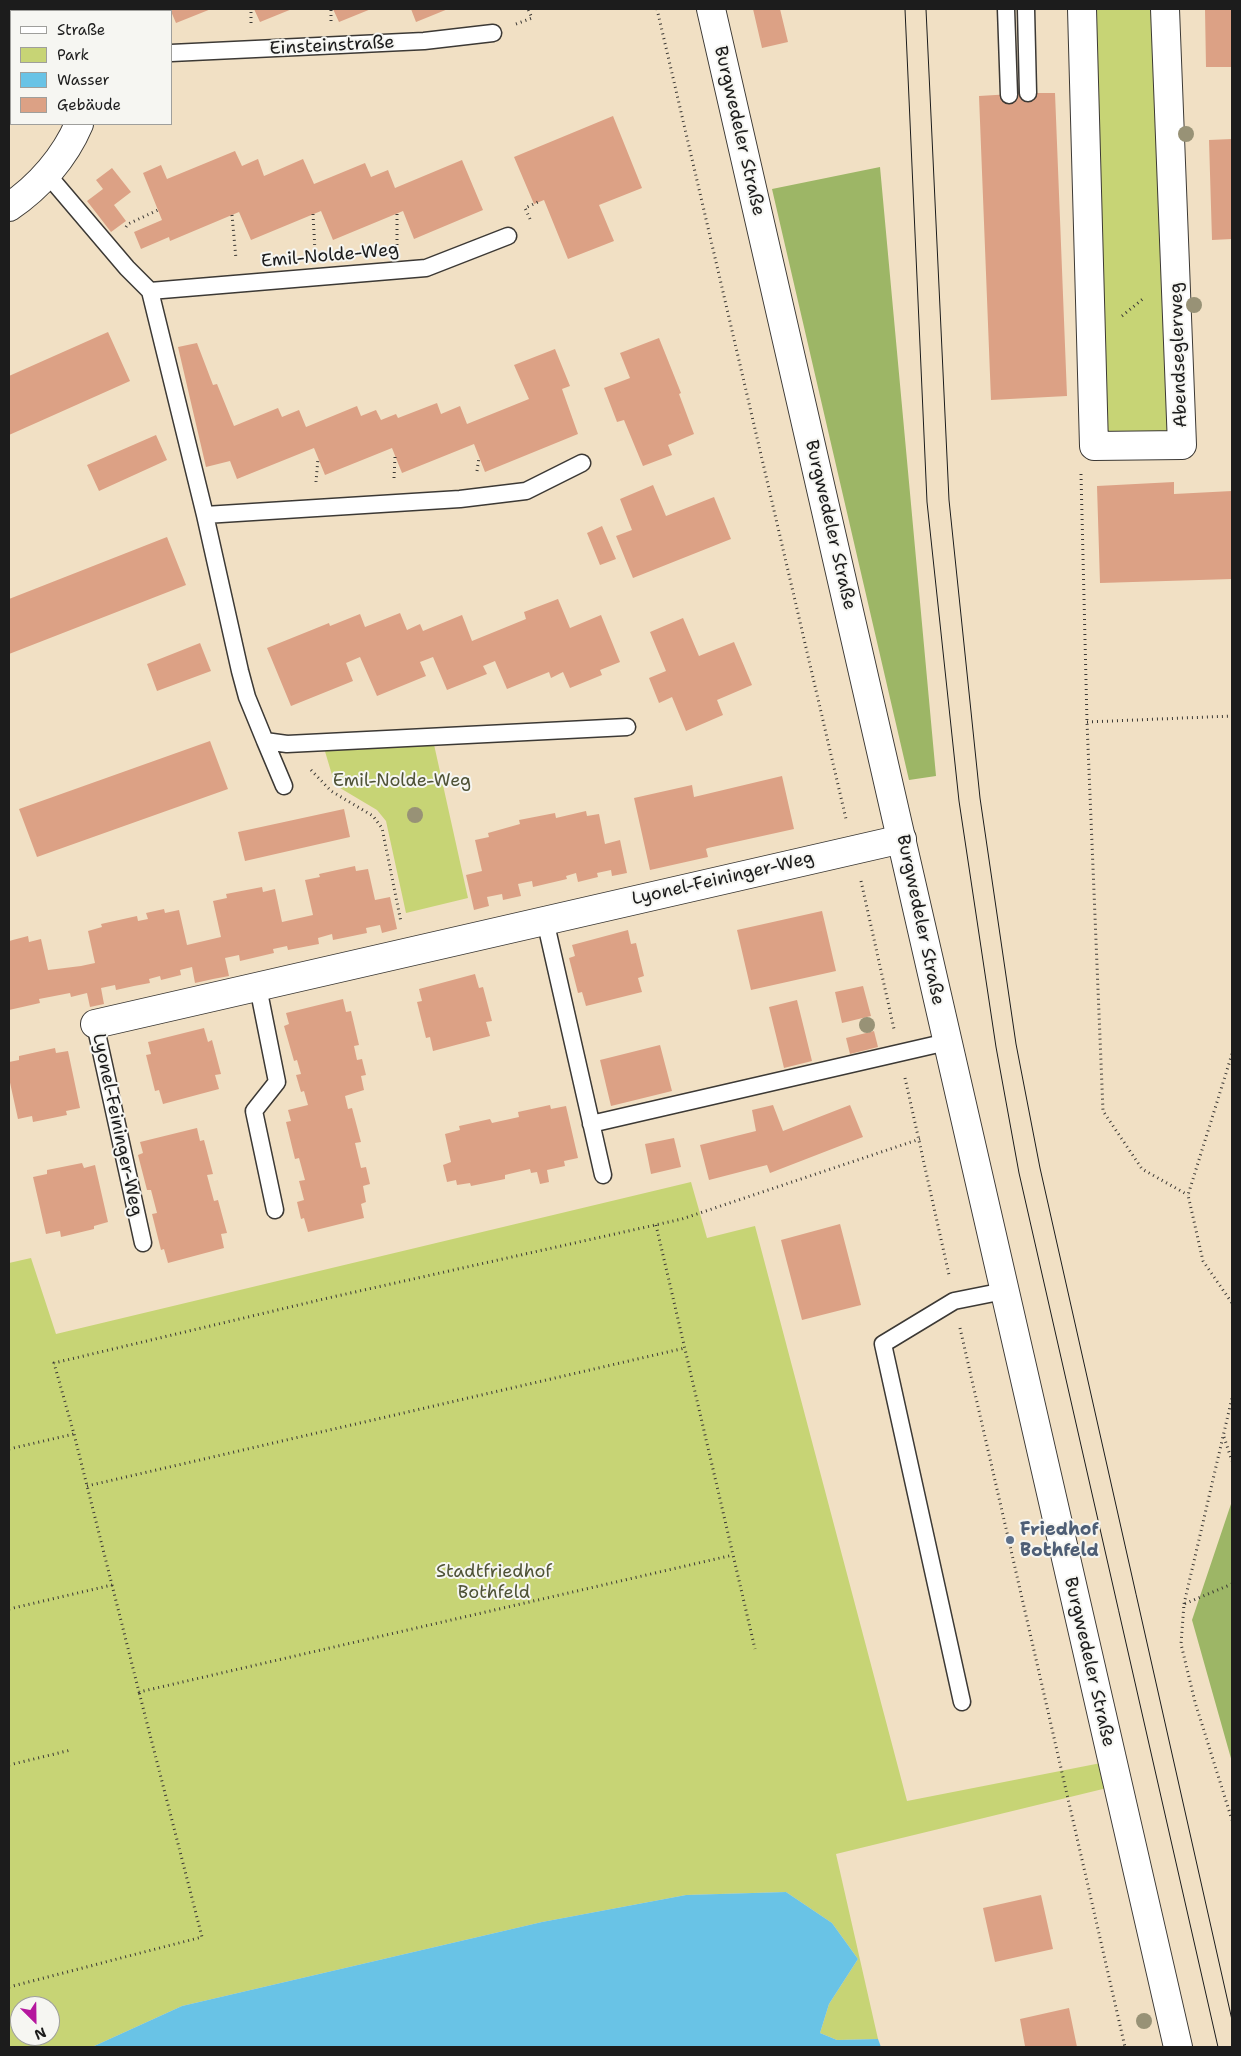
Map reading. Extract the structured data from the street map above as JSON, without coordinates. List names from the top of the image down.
{
  "streets": {
    "main road": ["Burgwedeler Straße", "Abendseglerweg", "Lyonel-Feininger-Weg"],
    "lane": ["Einsteinstraße", "Emil-Nolde-Weg"]
  },
  "crossings": [
    ["Burgwedeler Straße", "Lyonel-Feininger-Weg"]
  ],
  "parks": ["Emil-Nolde-Weg", "Stadtfriedhof Bothfeld"],
  "places": ["Friedhof Bothfeld"],
  "legend": [
    "Straße",
    "Park",
    "Wasser",
    "Gebäude"
  ],
  "north": "bottom right"
}
